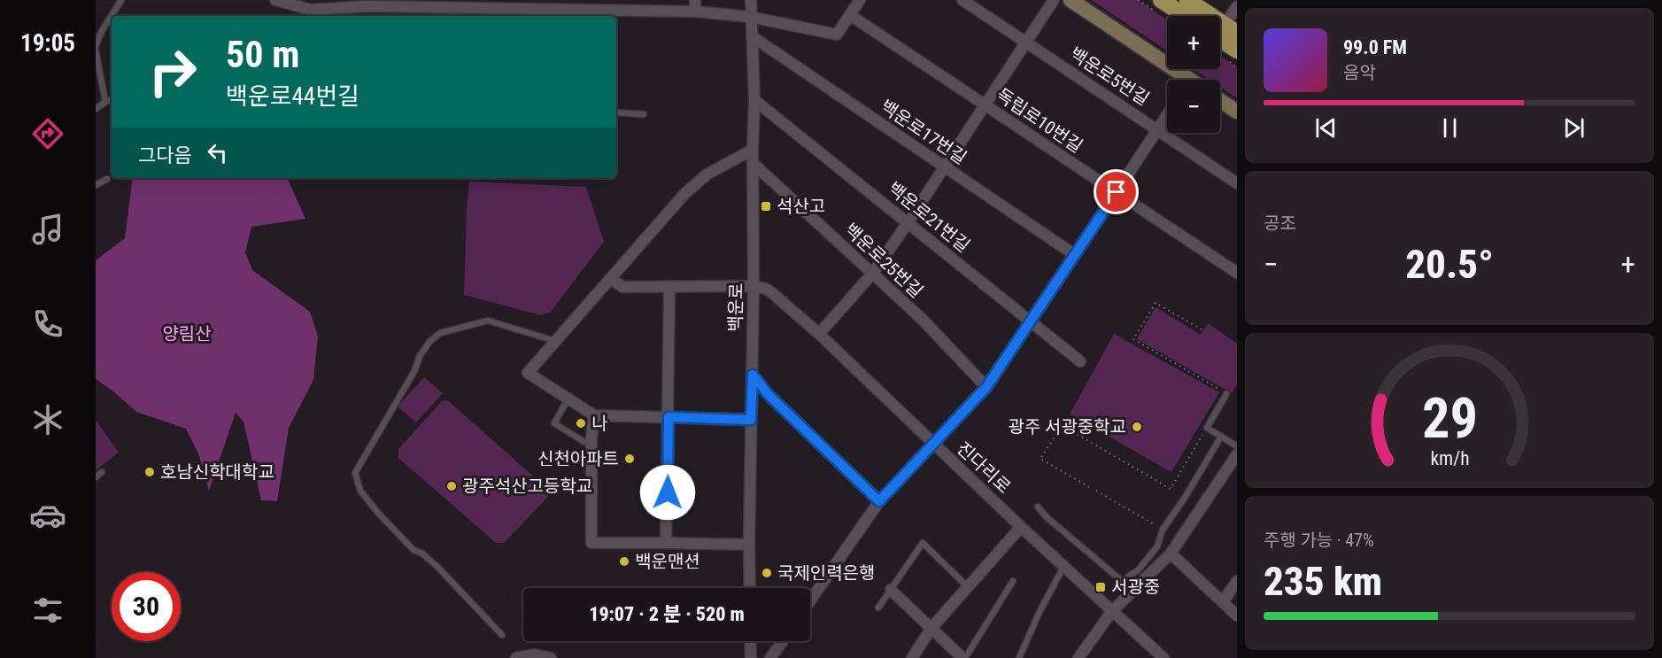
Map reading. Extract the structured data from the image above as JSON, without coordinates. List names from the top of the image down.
{
  "streets": {
    "street": [
      "백운로5번길",
      "독립로10번길",
      "백운로17번길",
      "백운로21번길",
      "백운로25번길",
      "백운로",
      "진다리로"
    ]
  },
  "crossings": [
    ["백운로17번길", "백운로"],
    ["백운로21번길", "백운로"],
    ["백운로25번길", "백운로"],
    ["백운로", "진다리로"]
  ],
  "parks": ["양림산"],
  "places": {
    "transit": ["석산고", "서광중"],
    "other": [
      "나",
      "광주 서광중학교",
      "신천아파트",
      "호남신학대학교",
      "광주석산고등학교",
      "백운맨션",
      "국제인력은행"
    ]
  },
  "page": {
    "tabs": "19:05",
    "map_buttons": ["+", "−"],
    "turn": ["50 m", "백운로44번길"],
    "song": ["99.0 FM", "음악"],
    "then": "그다음",
    "tile": [
      "공조",
      ["주행 가능 · 47%", "235 km"]
    ],
    "heat": ["−", "20.5°", "+"],
    "limit": "30",
    "trip": "19:07 · 2 분 · 520 m",
    "gauge": ["29", "km/h"]
  }
}
